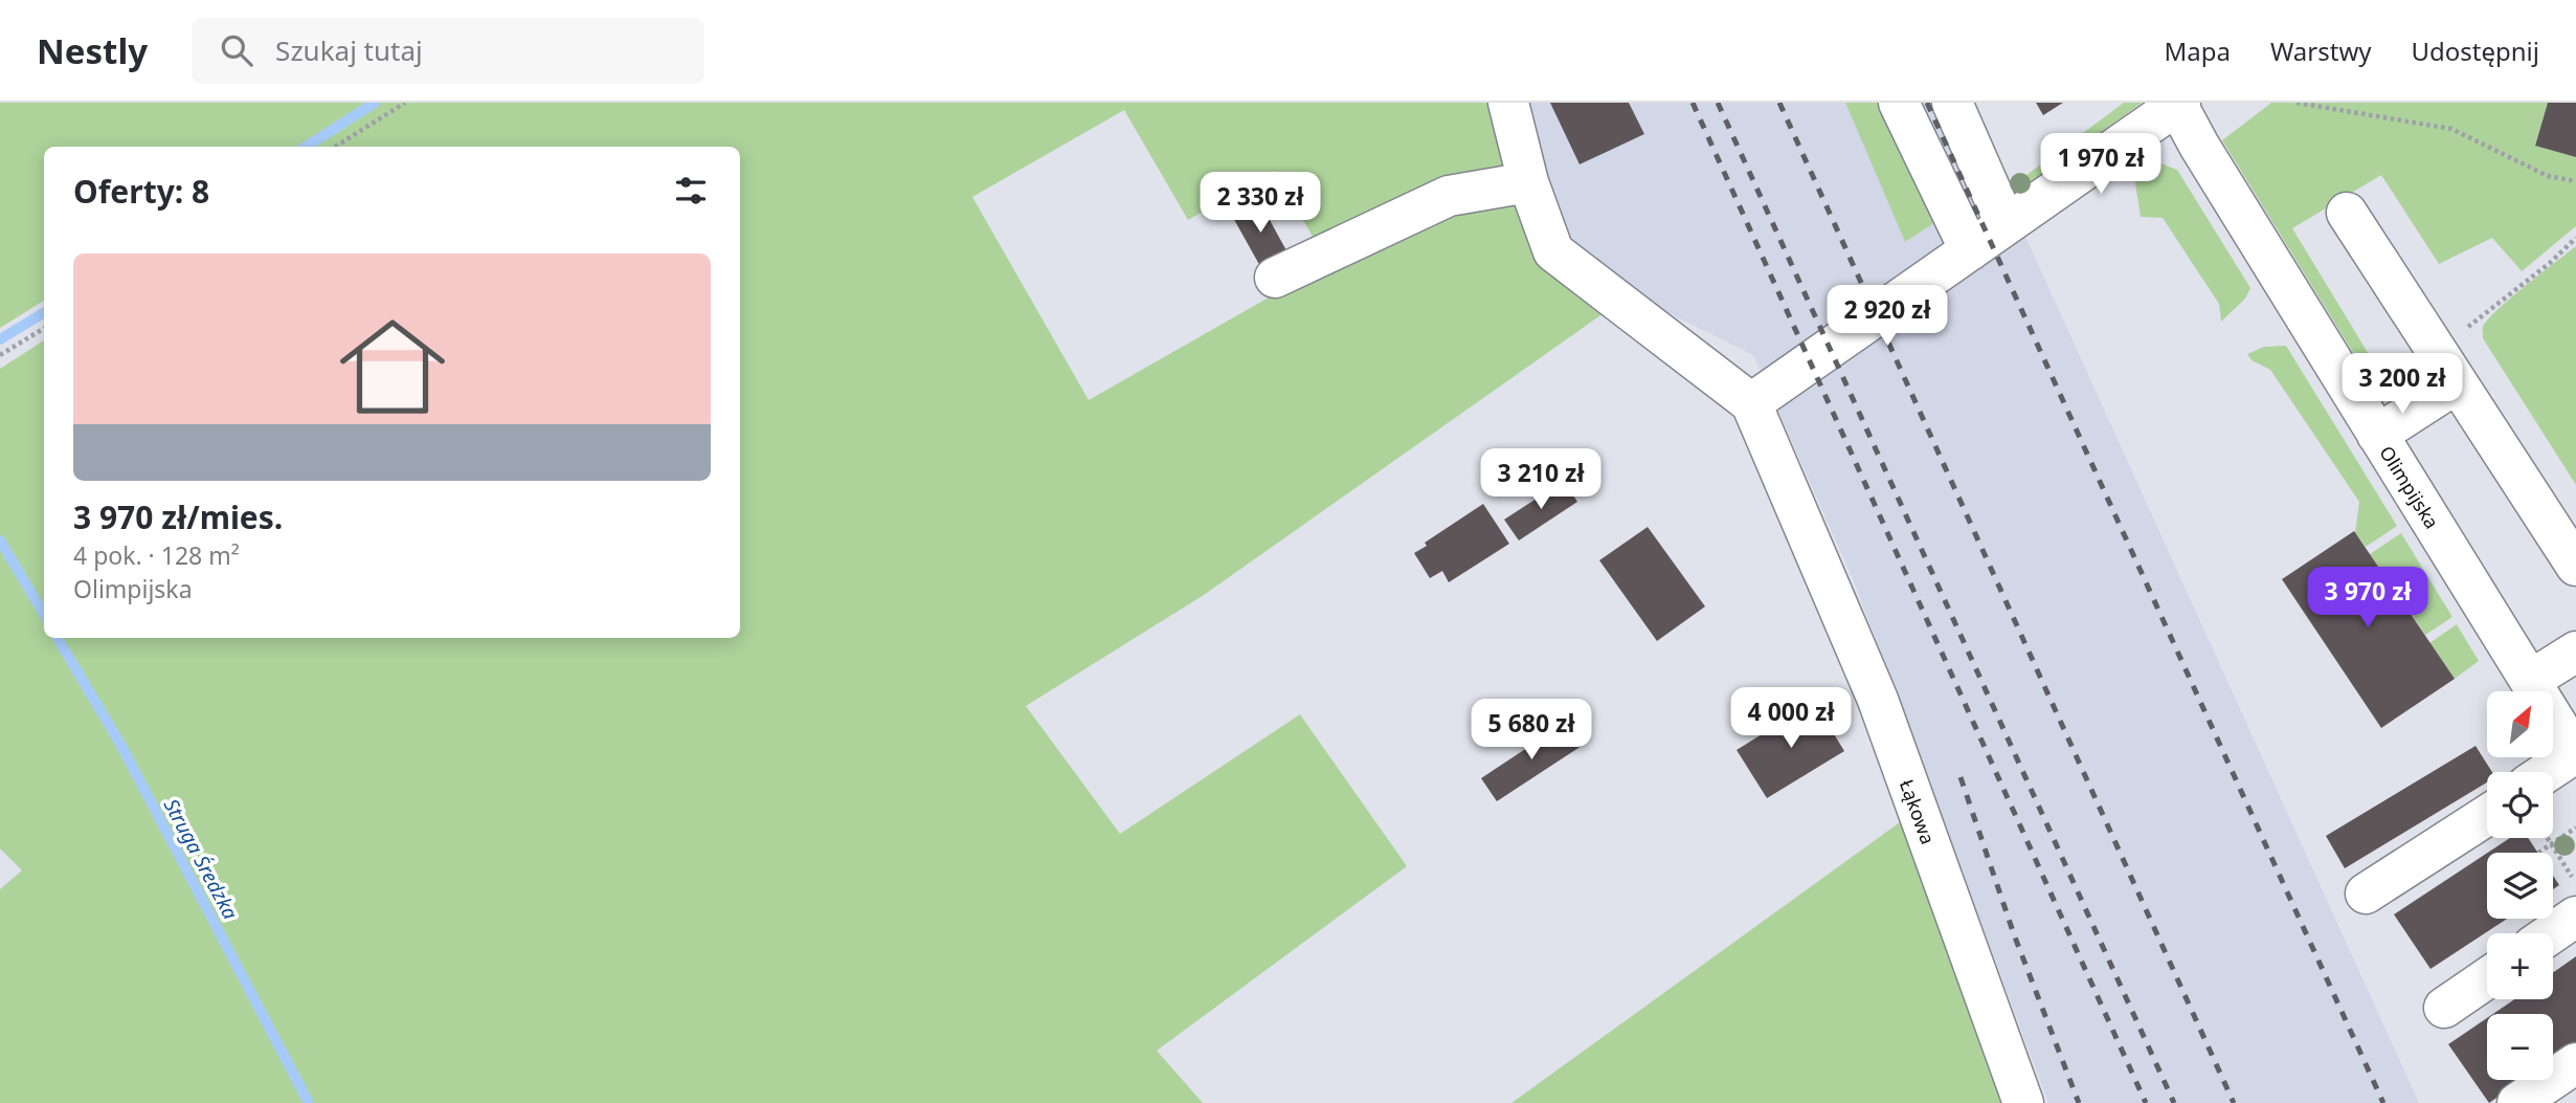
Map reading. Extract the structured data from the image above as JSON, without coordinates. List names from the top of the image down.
{
  "streets": {
    "street": ["Olimpijska", "Łąkowa"]
  },
  "water": ["Struga Średzka"],
  "north": "top right",
  "page": {
    "header": "Nestly",
    "search": "Szukaj tutaj",
    "nav": ["Mapa", "Warstwy", "Udostępnij"],
    "price": [
      "1 970 zł",
      "2 330 zł",
      "2 920 zł",
      "3 200 zł",
      "3 210 zł",
      "3 970 zł",
      "4 000 zł",
      "5 680 zł"
    ],
    "heading": "Oferty: 8",
    "list": [
      {
        "name": "3 970 zł/mies.",
        "note": "4 pok. · 128 m² · Olimpijska"
      }
    ],
    "map_buttons": ["+", "−"]
  }
}
